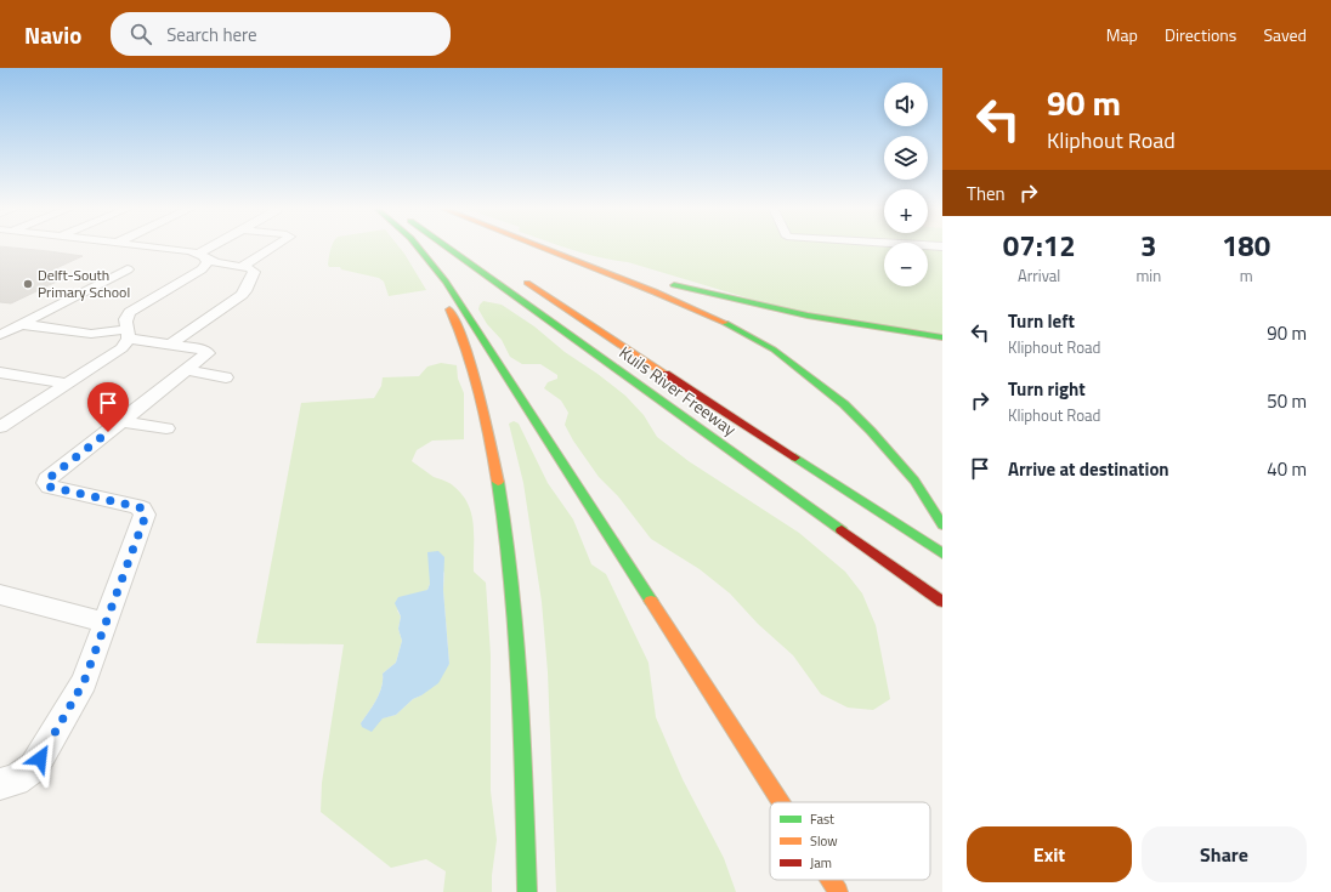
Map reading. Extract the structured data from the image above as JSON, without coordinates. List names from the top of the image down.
{
  "streets": {
    "highway": ["Kuils River Freeway"]
  },
  "places": ["Delft-South Primary School"],
  "legend": ["Fast", "Slow", "Jam"],
  "page": {
    "header": "Navio",
    "search": "Search here",
    "nav": ["Map", "Directions", "Saved"],
    "turn": ["90 m", "Kliphout Road"],
    "map_buttons": ["+", "−"],
    "then": "Then",
    "eta": [
      "07:12",
      "Arrival",
      "3",
      "min",
      "180",
      "m"
    ],
    "list": [
      {
        "name": "Turn left",
        "note": "Kliphout Road",
        "value": "90 m"
      },
      {
        "name": "Turn right",
        "note": "Kliphout Road",
        "value": "50 m"
      },
      {
        "name": "Arrive at destination",
        "value": "40 m"
      }
    ],
    "buttons": ["Exit", "Share"]
  }
}
